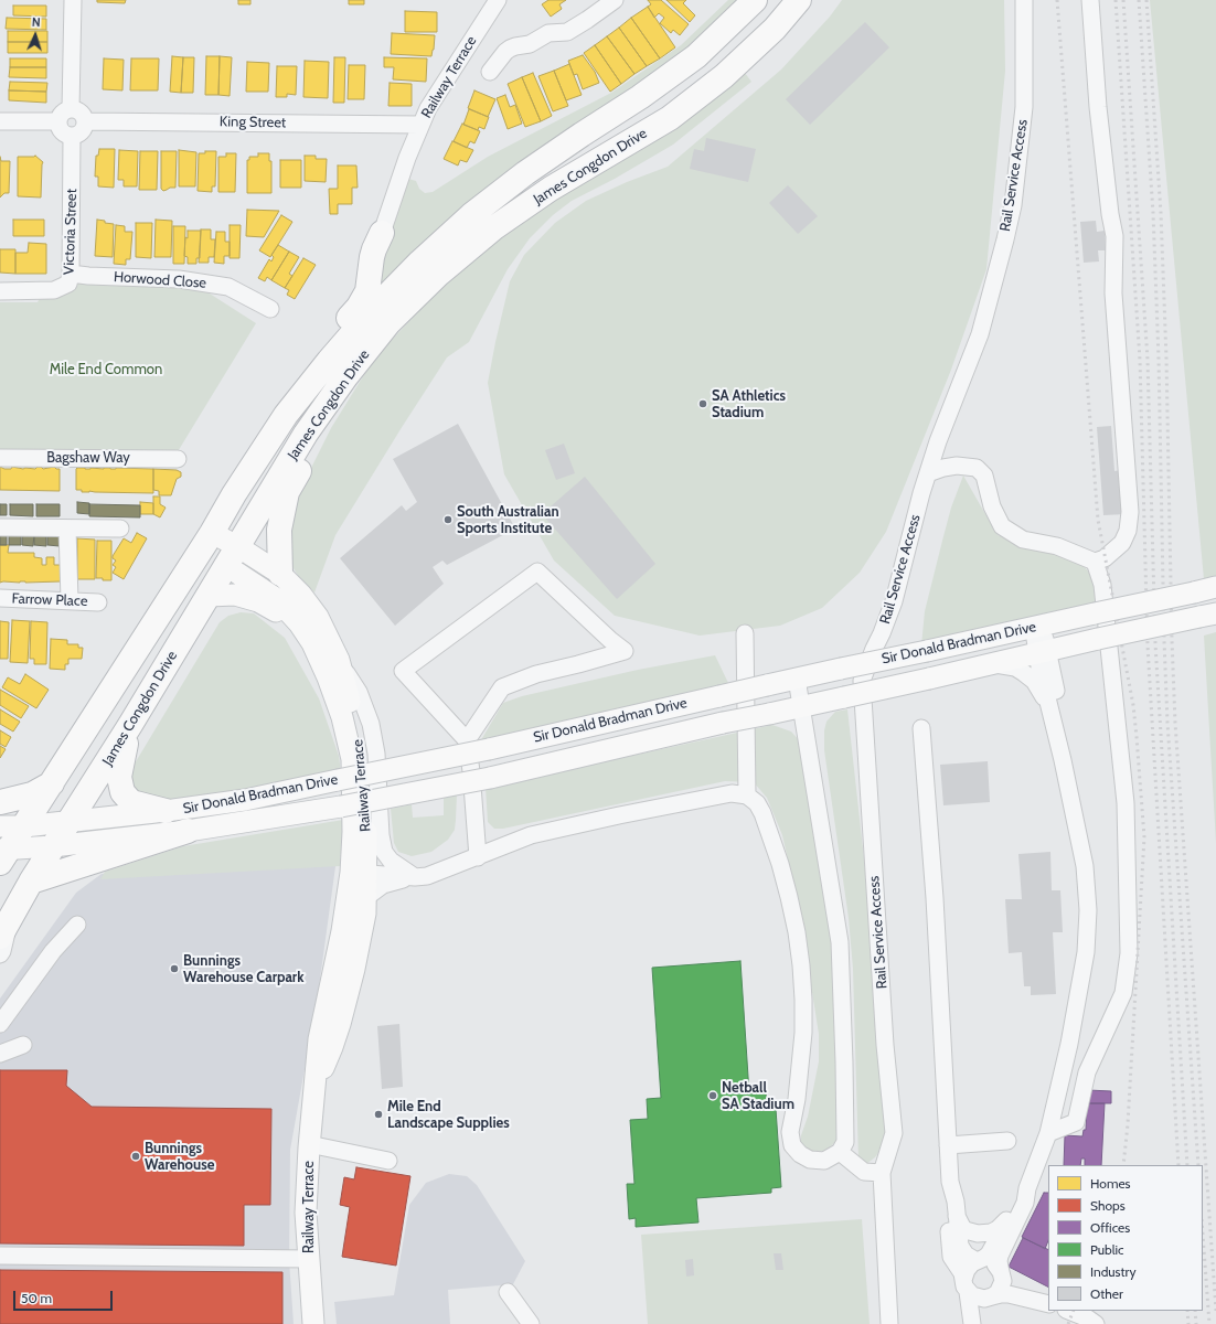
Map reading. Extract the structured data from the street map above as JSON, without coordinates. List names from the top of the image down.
{
  "streets": {
    "highway": ["James Congdon Drive"],
    "main road": ["Railway Terrace", "Sir Donald Bradman Drive"],
    "street": [
      "King Street",
      "Rail Service Access",
      "Victoria Street",
      "Horwood Close",
      "Bagshaw Way",
      "Farrow Place"
    ]
  },
  "crossings": [
    ["Railway Terrace", "King Street"],
    ["Railway Terrace", "James Congdon Drive"],
    ["King Street", "Victoria Street"],
    ["James Congdon Drive", "Sir Donald Bradman Drive"],
    ["Victoria Street", "Horwood Close"]
  ],
  "parks": ["Mile End Common"],
  "places": [
    "SA Athletics Stadium",
    "South Australian Sports Institute",
    "Bunnings Warehouse Carpark",
    "Netball SA Stadium",
    "Mile End Landscape Supplies",
    "Bunnings Warehouse"
  ],
  "legend": [
    "Homes",
    "Shops",
    "Offices",
    "Public",
    "Industry",
    "Other"
  ],
  "scale_bar": "50 m",
  "north": "top"
}
